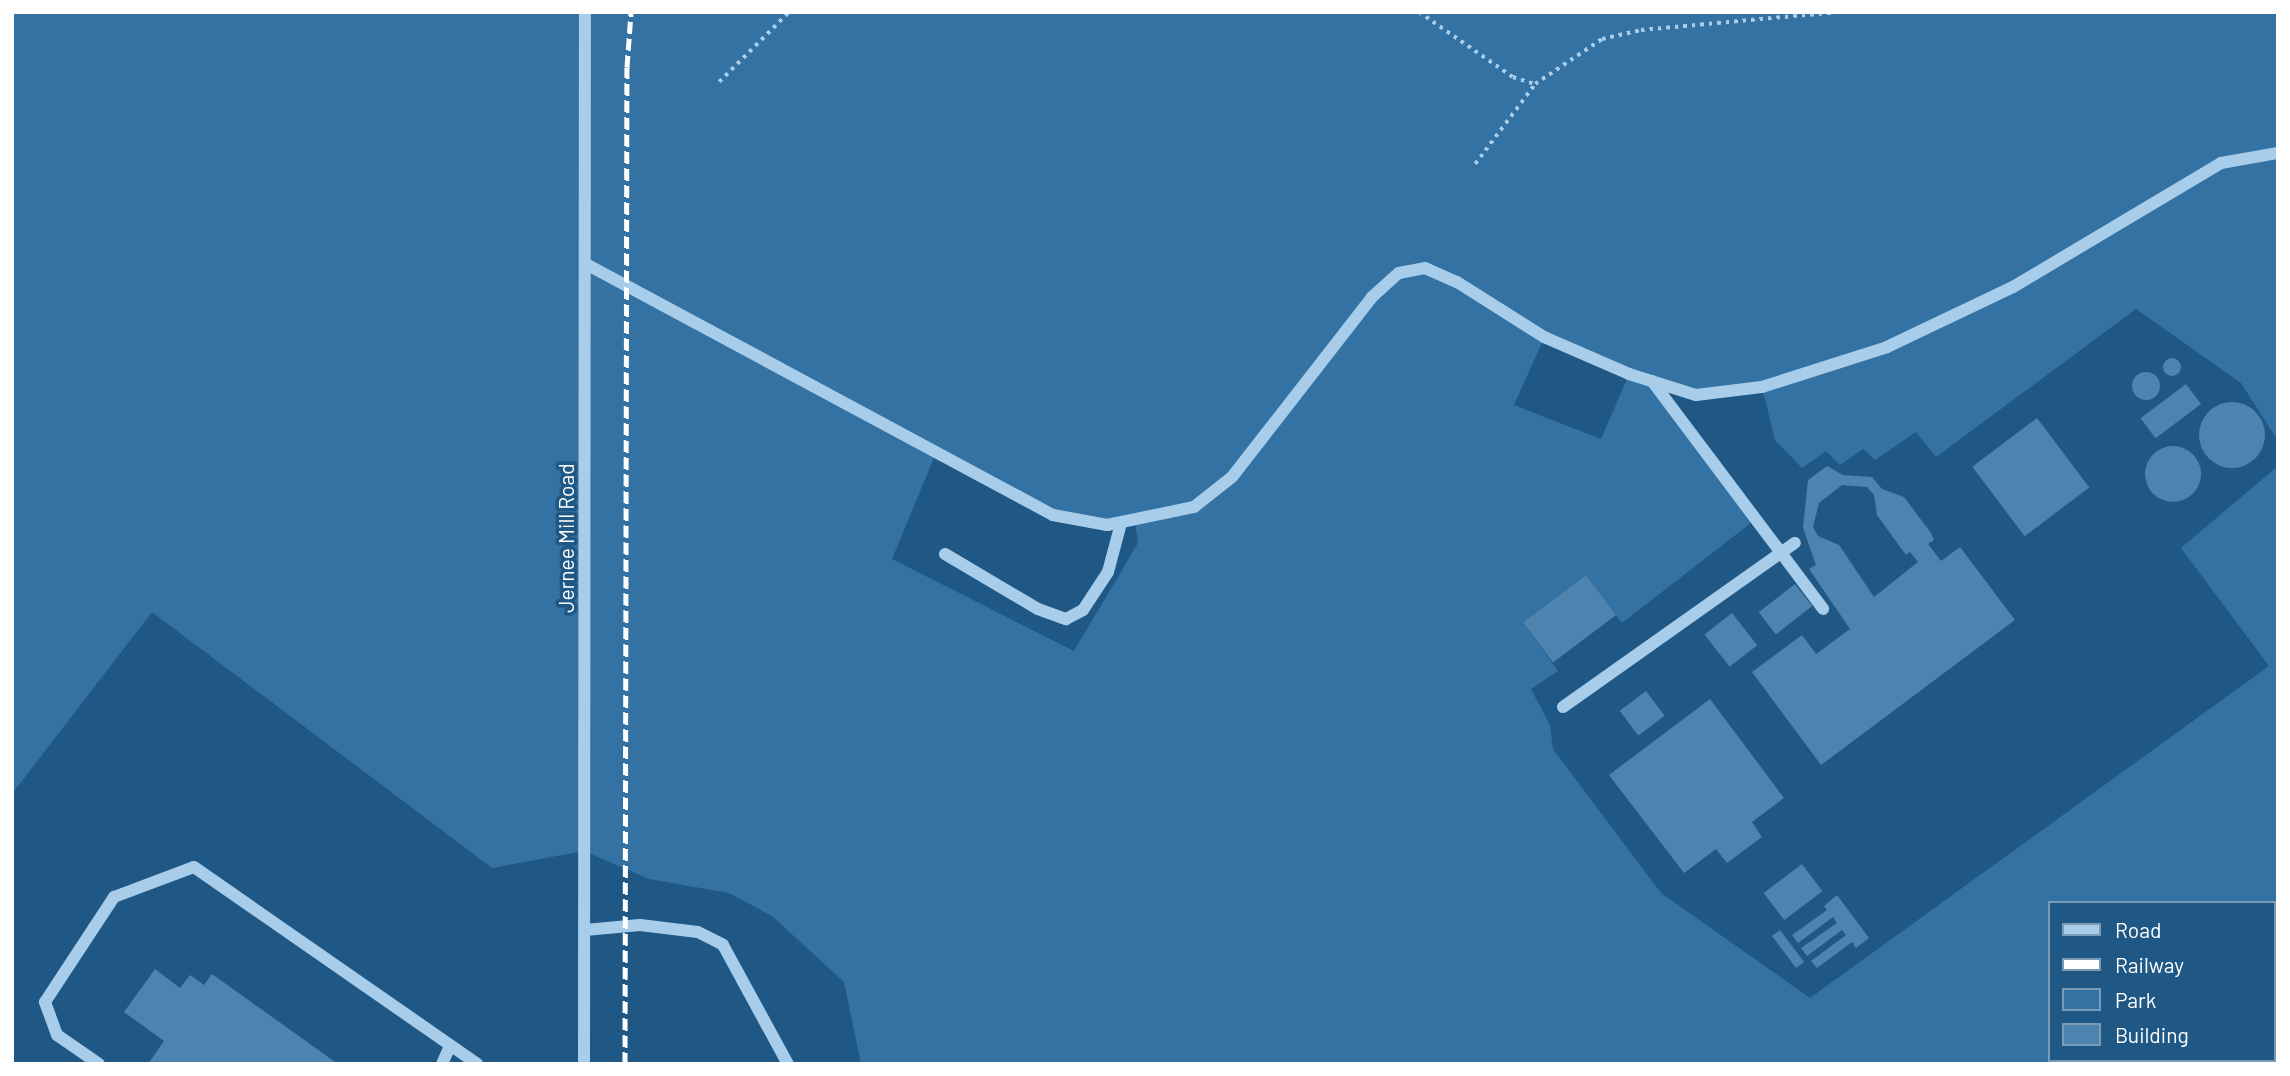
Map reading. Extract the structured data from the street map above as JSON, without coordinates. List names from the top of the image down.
{
  "streets": {
    "street": ["Jernee Mill Road"]
  },
  "legend": [
    "Road",
    "Railway",
    "Park",
    "Building"
  ]
}
